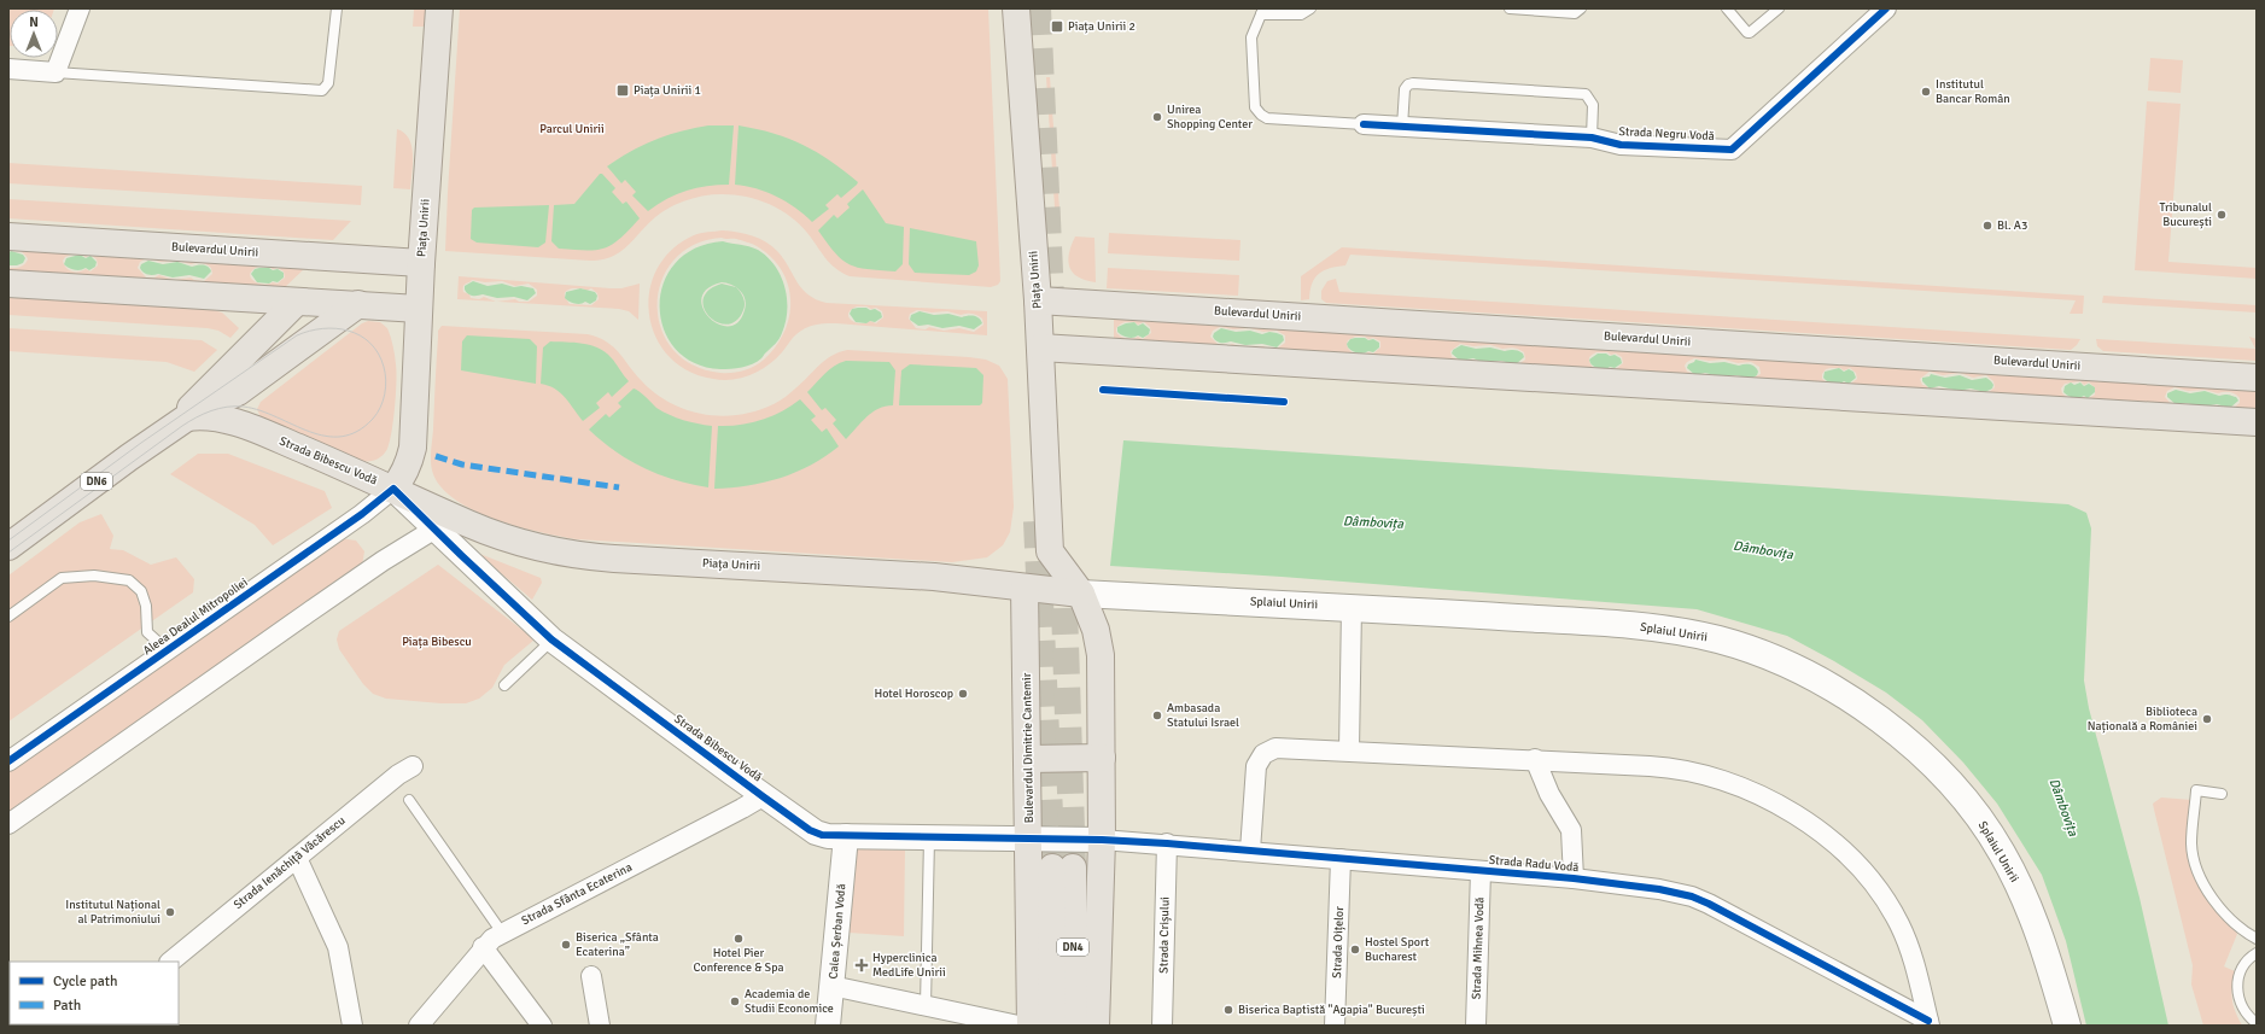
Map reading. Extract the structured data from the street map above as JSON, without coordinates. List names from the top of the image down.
{
  "streets": {
    "main road": [
      "Piața Unirii",
      "Bulevardul Unirii",
      "Strada Bibescu Vodă",
      "DN6",
      "Splaiul Unirii",
      "Bulevardul Dimitrie Cantemir",
      "DN4"
    ],
    "street": [
      "Strada Negru Vodă",
      "Aleea Dealul Mitropoliei",
      "Strada Ienăchiță Văcărescu",
      "Strada Radu Vodă",
      "Strada Sfânta Ecaterina",
      "Calea Șerban Vodă",
      "Strada Crișului",
      "Strada Oițelor",
      "Strada Mihnea Vodă"
    ]
  },
  "crossings": [
    ["Piața Unirii", "Bulevardul Unirii"],
    ["Piața Unirii", "Strada Bibescu Vodă"],
    ["Piața Unirii", "Splaiul Unirii"],
    ["Piața Unirii", "Aleea Dealul Mitropoliei"],
    ["Piața Unirii", "Bulevardul Dimitrie Cantemir"],
    ["Strada Bibescu Vodă", "DN6"],
    ["Strada Bibescu Vodă", "Aleea Dealul Mitropoliei"],
    ["Strada Bibescu Vodă", "Bulevardul Dimitrie Cantemir"],
    ["Strada Bibescu Vodă", "Strada Radu Vodă"],
    ["Strada Bibescu Vodă", "Strada Sfânta Ecaterina"],
    ["Strada Bibescu Vodă", "Calea Șerban Vodă"],
    ["Strada Radu Vodă", "Strada Crișului"],
    ["Strada Radu Vodă", "Strada Oițelor"],
    ["Strada Radu Vodă", "Strada Mihnea Vodă"]
  ],
  "water": ["Dâmbovița"],
  "parks": ["Parcul Unirii", "Piața Bibescu"],
  "places": {
    "transit": ["Piața Unirii 2", "Piața Unirii 1"],
    "other": [
      "Institutul Bancar Român",
      "Unirea Shopping Center",
      "Tribunalul București",
      "Bl. A3",
      "Hotel Horoscop",
      "Ambasada Statului Israel",
      "Biblioteca Națională a României",
      "Institutul Național al Patrimoniului",
      "Hotel Pier Conference & Spa",
      "Biserica „Sfânta Ecaterina”",
      "Hostel Sport Bucharest",
      "Academia de Studii Economice",
      "Biserica Baptistă \"Agapia\" București"
    ],
    "health": ["Hyperclinica MedLife Unirii"]
  },
  "legend": ["Cycle path", "Path"],
  "north": "top"
}
